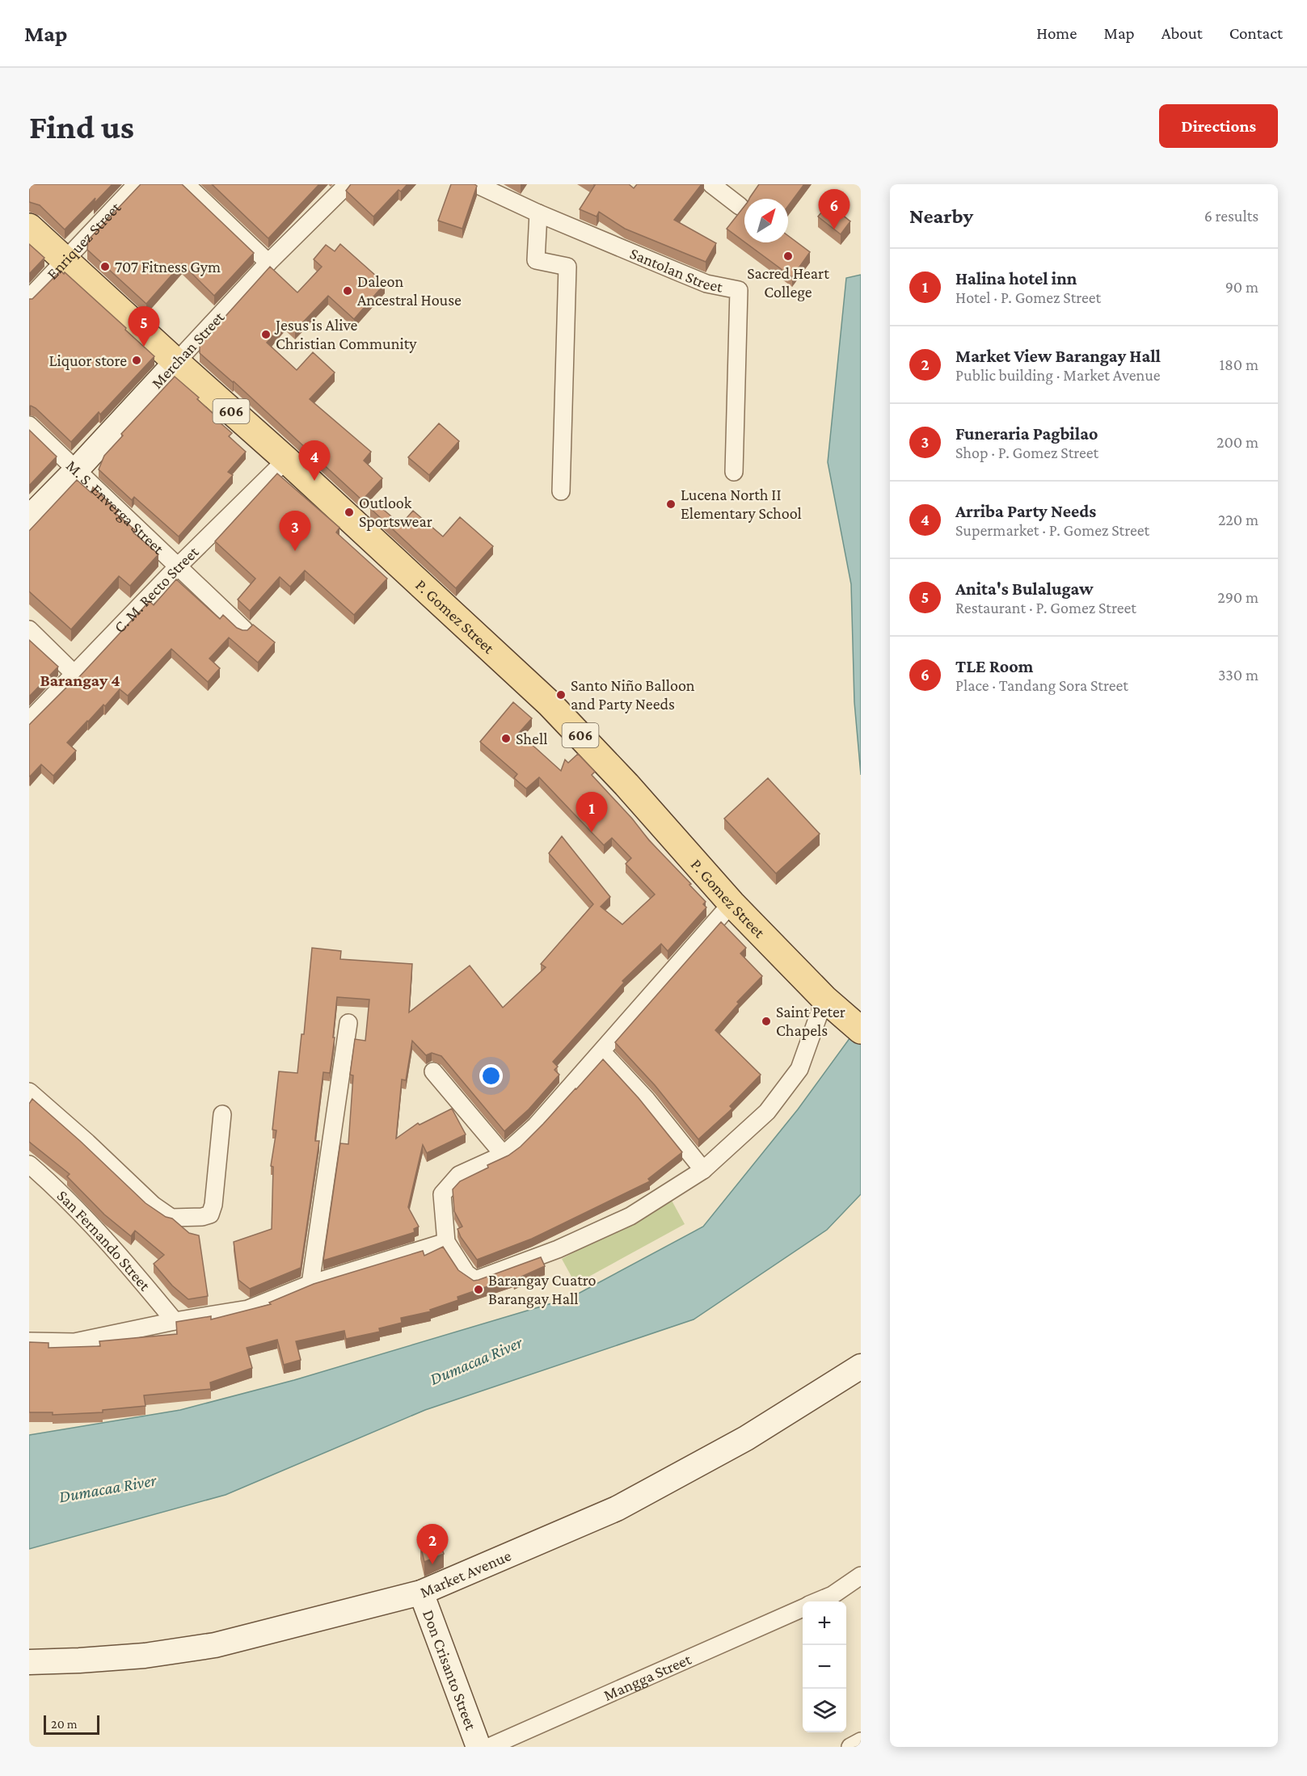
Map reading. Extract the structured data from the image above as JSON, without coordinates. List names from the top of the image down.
{
  "streets": {
    "main road": ["606", "P. Gomez Street"],
    "street": [
      "Enriquez Street",
      "Santolan Street",
      "Merchan Street",
      "M. S. Enverga Street",
      "C. M. Recto Street",
      "San Fernando Street",
      "Market Avenue",
      "Don Crisanto Street",
      "Mangga Street"
    ]
  },
  "crossings": [
    ["Enriquez Street", "P. Gomez Street"],
    ["Merchan Street", "M. S. Enverga Street"],
    ["Merchan Street", "P. Gomez Street"],
    ["M. S. Enverga Street", "C. M. Recto Street"],
    ["C. M. Recto Street", "P. Gomez Street"],
    ["Market Avenue", "Don Crisanto Street"]
  ],
  "districts": ["Barangay 4"],
  "water": ["Dumacaa River"],
  "places": [
    "Sacred Heart College",
    "707 Fitness Gym",
    "Daleon Ancestral House",
    "Jesus is Alive Christian Community",
    "Liquor store",
    "Lucena North II Elementary School",
    "Outlook Sportswear",
    "Santo Niño Balloon and Party Needs",
    "Shell",
    "Saint Peter Chapels",
    "Barangay Cuatro Barangay Hall"
  ],
  "scale_bar": "20 m",
  "north": "top right",
  "page": {
    "header": "Map",
    "nav": [
      "Home",
      "Map",
      "About",
      "Contact"
    ],
    "buttons": "Directions",
    "title": "Find us",
    "heading": ["Nearby", "6 results"],
    "pins": [
      "6",
      "5",
      "4",
      "3",
      "1",
      "2"
    ],
    "list": [
      {
        "mark": "1",
        "name": "Halina hotel inn",
        "note": "Hotel · P. Gomez Street",
        "value": "90 m"
      },
      {
        "mark": "2",
        "name": "Market View Barangay Hall",
        "note": "Public building · Market Avenue",
        "value": "180 m"
      },
      {
        "mark": "3",
        "name": "Funeraria Pagbilao",
        "note": "Shop · P. Gomez Street",
        "value": "200 m"
      },
      {
        "mark": "4",
        "name": "Arriba Party Needs",
        "note": "Supermarket · P. Gomez Street",
        "value": "220 m"
      },
      {
        "mark": "5",
        "name": "Anita's Bulalugaw",
        "note": "Restaurant · P. Gomez Street",
        "value": "290 m"
      },
      {
        "mark": "6",
        "name": "TLE Room",
        "note": "Place · Tandang Sora Street",
        "value": "330 m"
      }
    ],
    "map_buttons": ["+", "−"],
    "scale": "20 m"
  }
}
